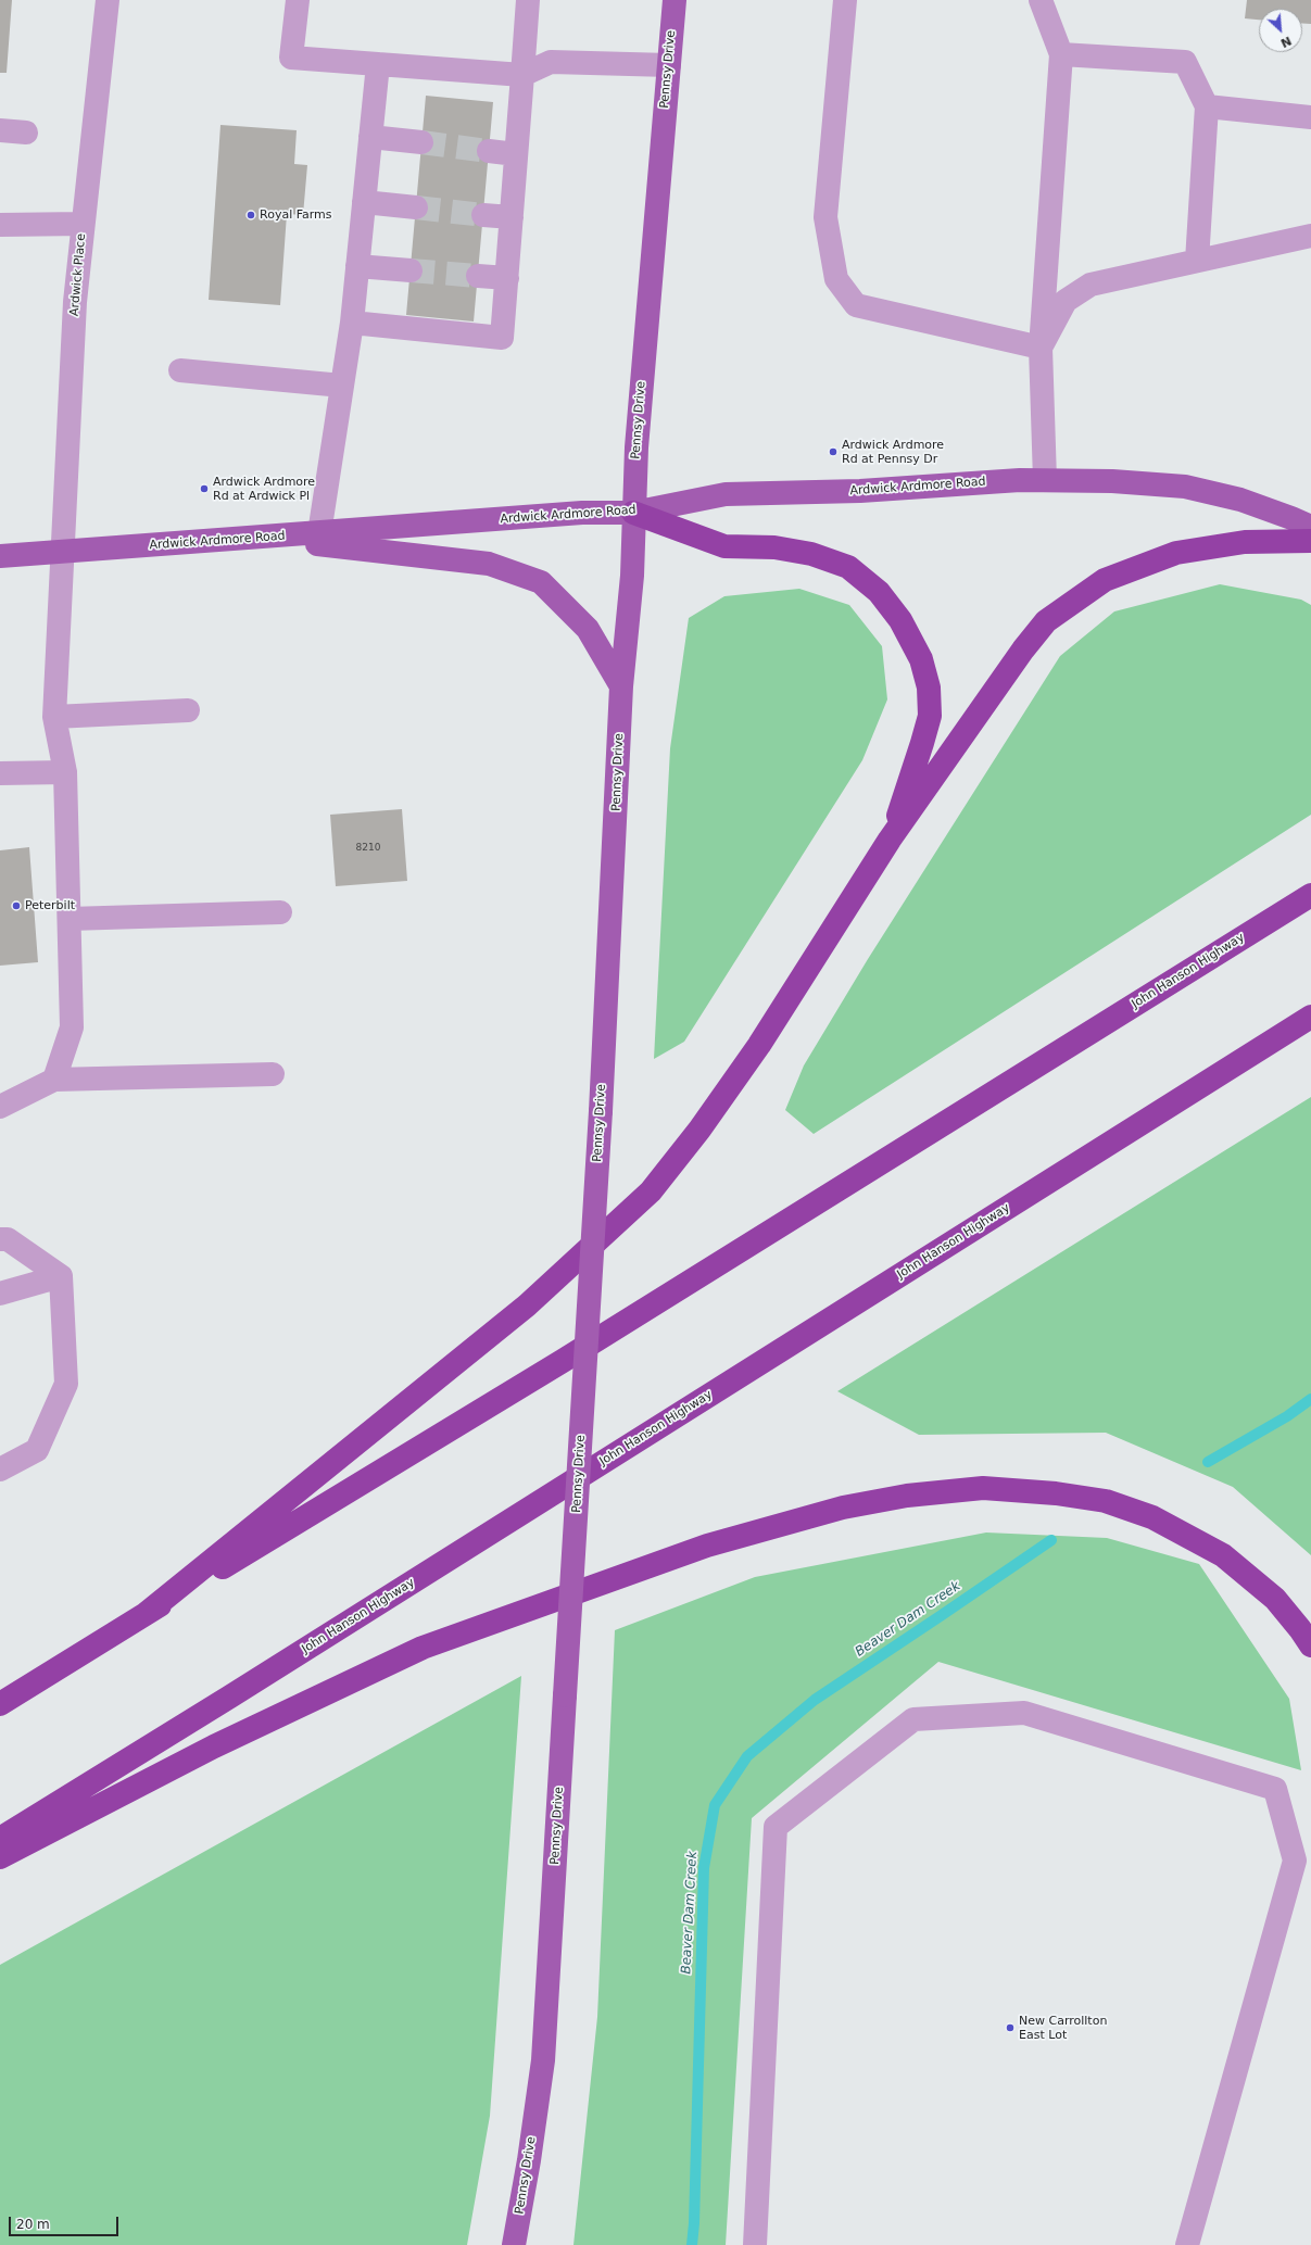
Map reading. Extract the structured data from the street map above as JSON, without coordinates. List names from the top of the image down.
{
  "streets": {
    "highway": ["John Hanson Highway"],
    "main road": ["Pennsy Drive", "Ardwick Ardmore Road"],
    "street": ["Ardwick Place"]
  },
  "crossings": [
    ["Pennsy Drive", "Ardwick Ardmore Road"],
    ["Ardwick Place", "Ardwick Ardmore Road"]
  ],
  "water": ["Beaver Dam Creek"],
  "places": [
    "Royal Farms",
    "Ardwick Ardmore Rd at Pennsy Dr",
    "Ardwick Ardmore Rd at Ardwick Pl",
    "Peterbilt",
    "New Carrollton East Lot"
  ],
  "house_numbers": ["8210"],
  "scale_bar": "20 m",
  "north": "bottom right"
}
